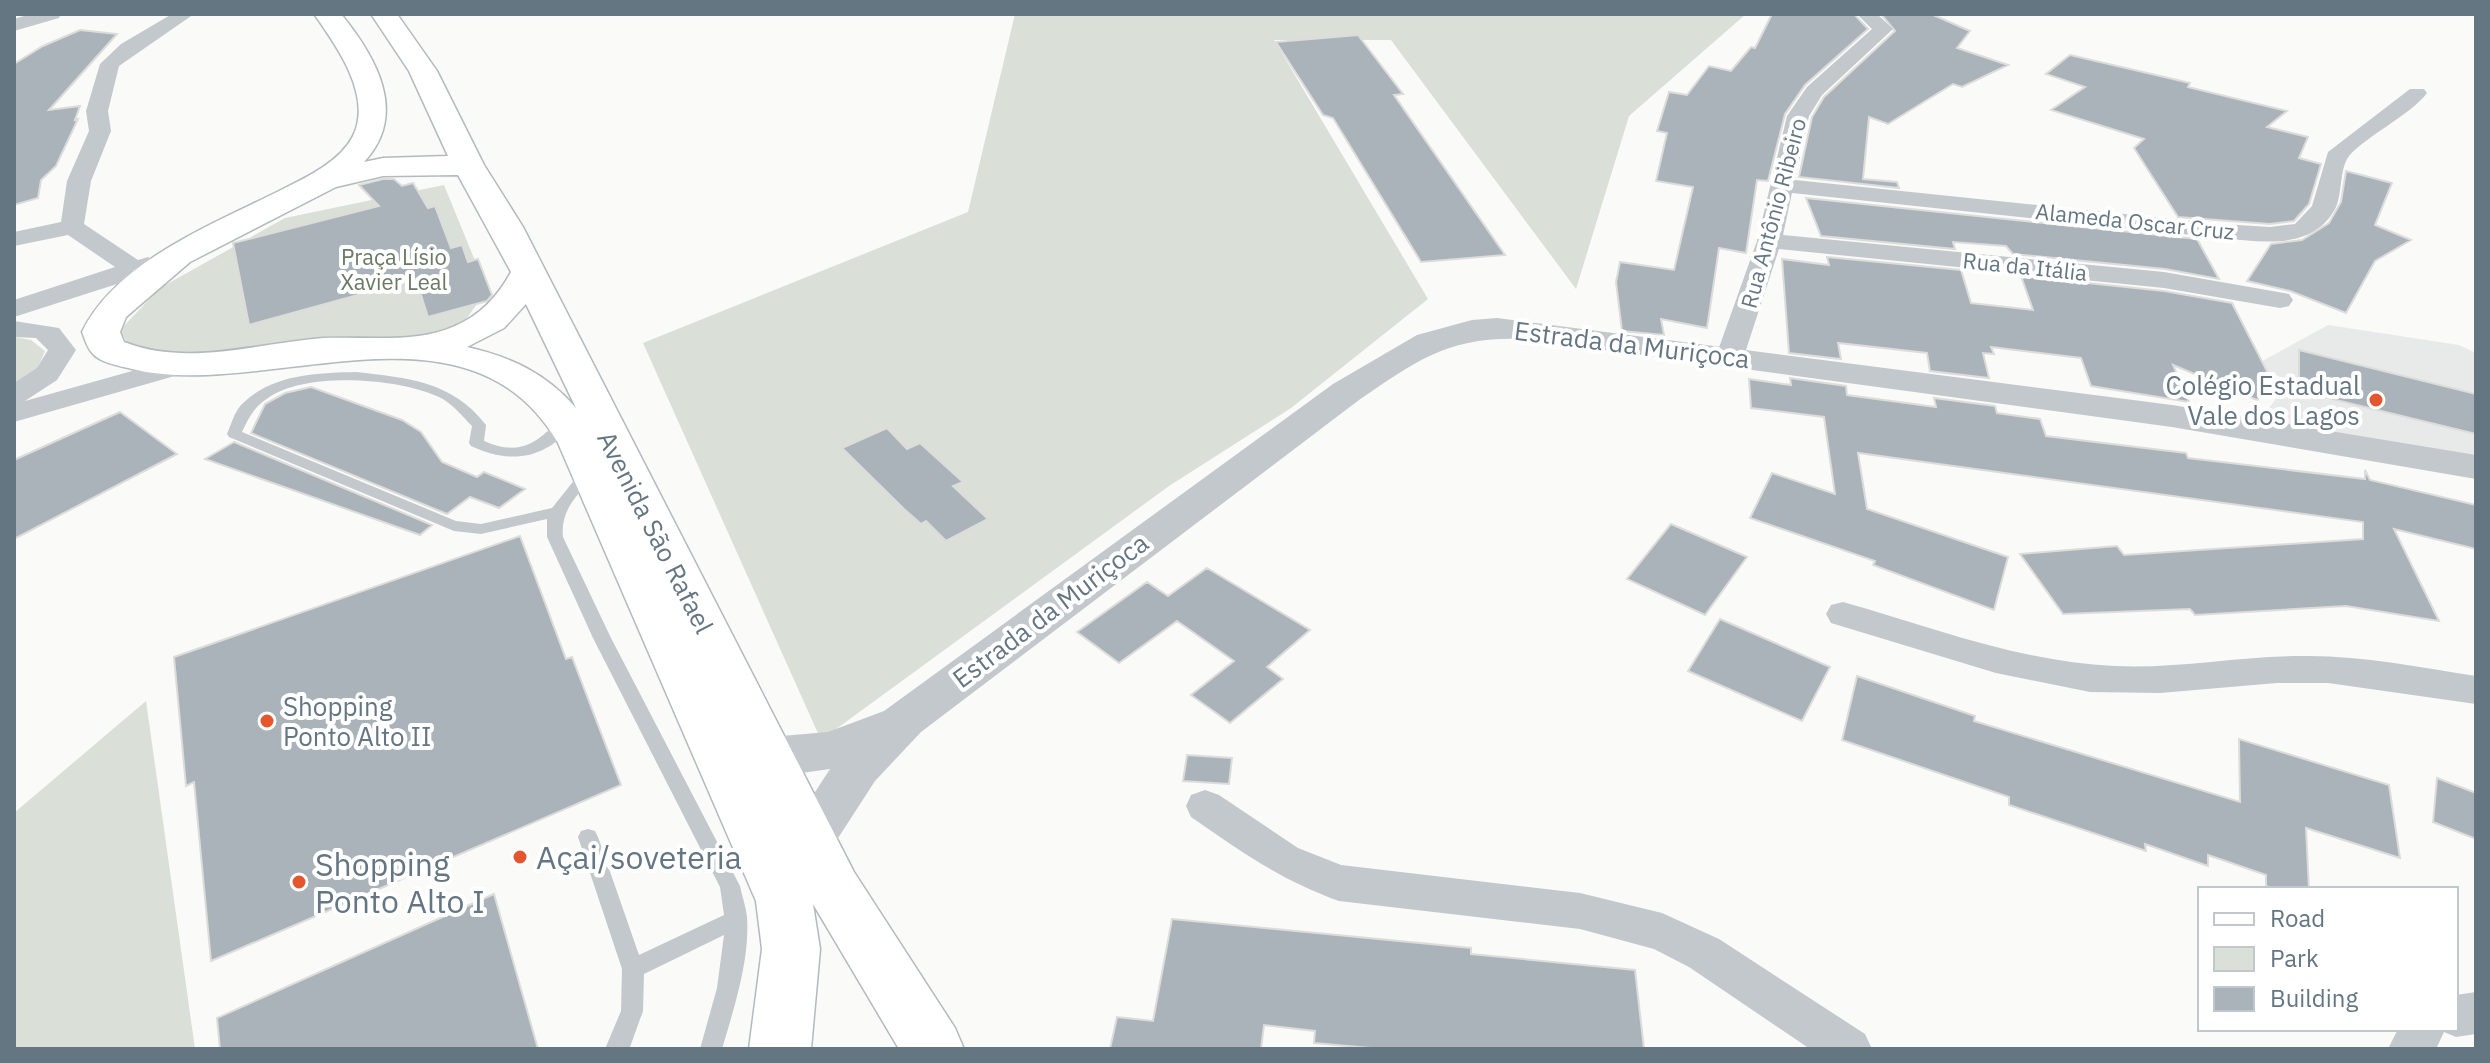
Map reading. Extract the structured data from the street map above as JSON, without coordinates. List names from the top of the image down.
{
  "streets": {
    "main road": ["Avenida São Rafael"],
    "street": [
      "Rua Antônio Ribeiro",
      "Alameda Oscar Cruz",
      "Rua da Itália",
      "Estrada da Muriçoca"
    ]
  },
  "crossings": [
    ["Rua Antônio Ribeiro", "Alameda Oscar Cruz"],
    ["Rua Antônio Ribeiro", "Rua da Itália"],
    ["Rua Antônio Ribeiro", "Estrada da Muriçoca"],
    ["Estrada da Muriçoca", "Avenida São Rafael"]
  ],
  "parks": ["Praça Lísio Xavier Leal"],
  "places": [
    "Colégio Estadual Vale dos Lagos",
    "Shopping Ponto Alto II",
    "Açai/soveteria",
    "Shopping Ponto Alto I"
  ],
  "legend": ["Road", "Park", "Building"]
}
